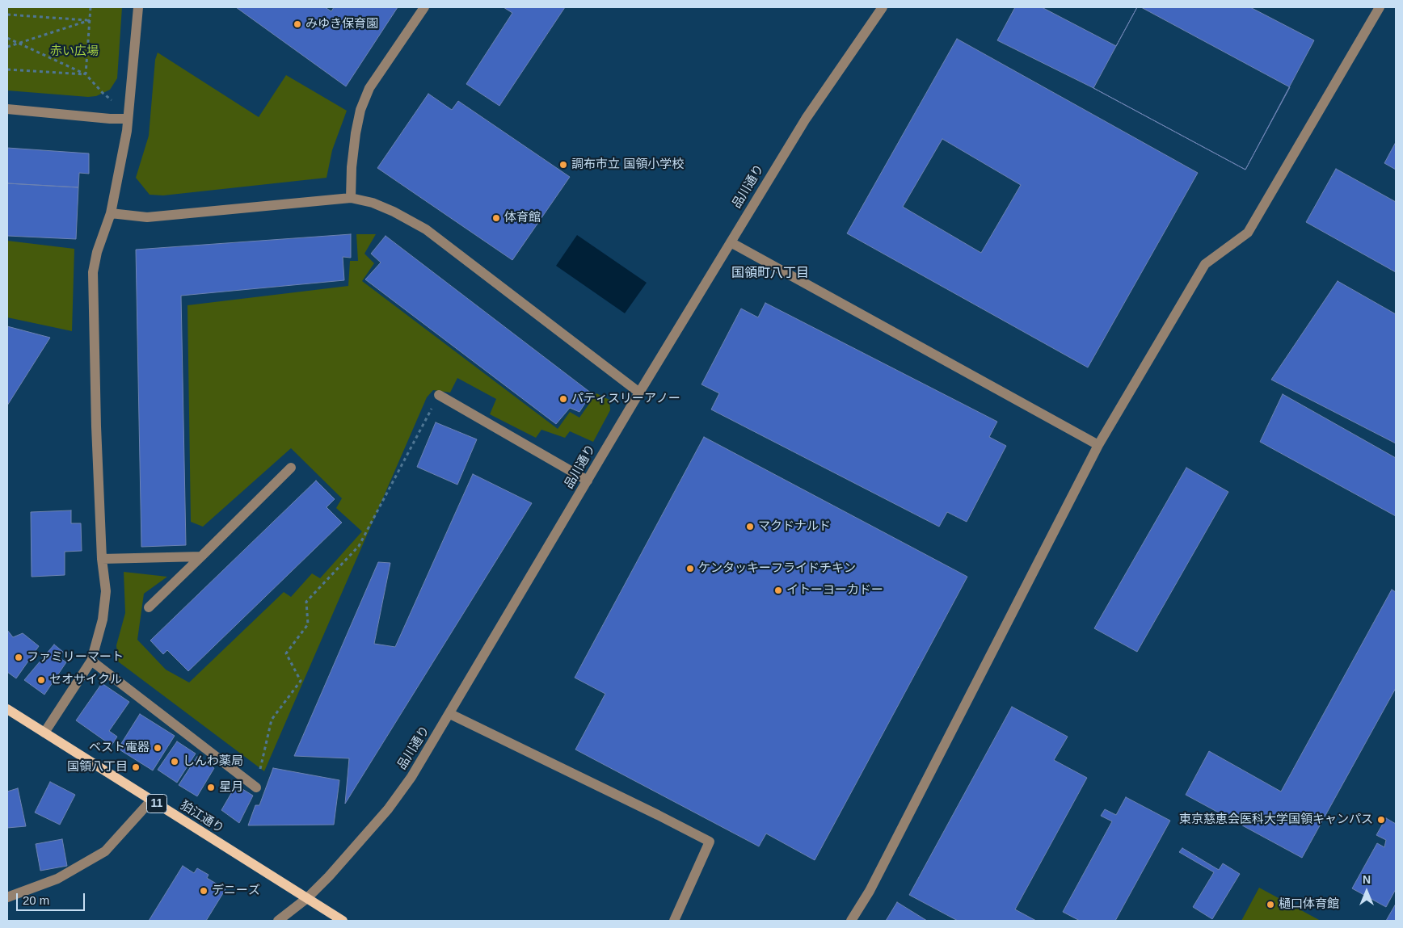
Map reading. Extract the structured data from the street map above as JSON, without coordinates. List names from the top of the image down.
{
  "streets": {
    "main road": ["11", "狛江通り"],
    "street": ["品川通り"]
  },
  "crossings": [
    ["品川通り", "狛江通り"]
  ],
  "districts": ["国領町八丁目"],
  "parks": ["赤い広場"],
  "places": [
    "みゆき保育園",
    "調布市立 国領小学校",
    "体育館",
    "パティスリーアノー",
    "マクドナルド",
    "ケンタッキーフライドチキン",
    "イトーヨーカドー",
    "ファミリーマート",
    "セオサイクル",
    "ベスト電器",
    "しんわ薬局",
    "国領八丁目",
    "星月",
    "東京慈恵会医科大学国領キャンパス",
    "デニーズ",
    "樋口体育館"
  ],
  "scale_bar": "20 m",
  "north": "top"
}
